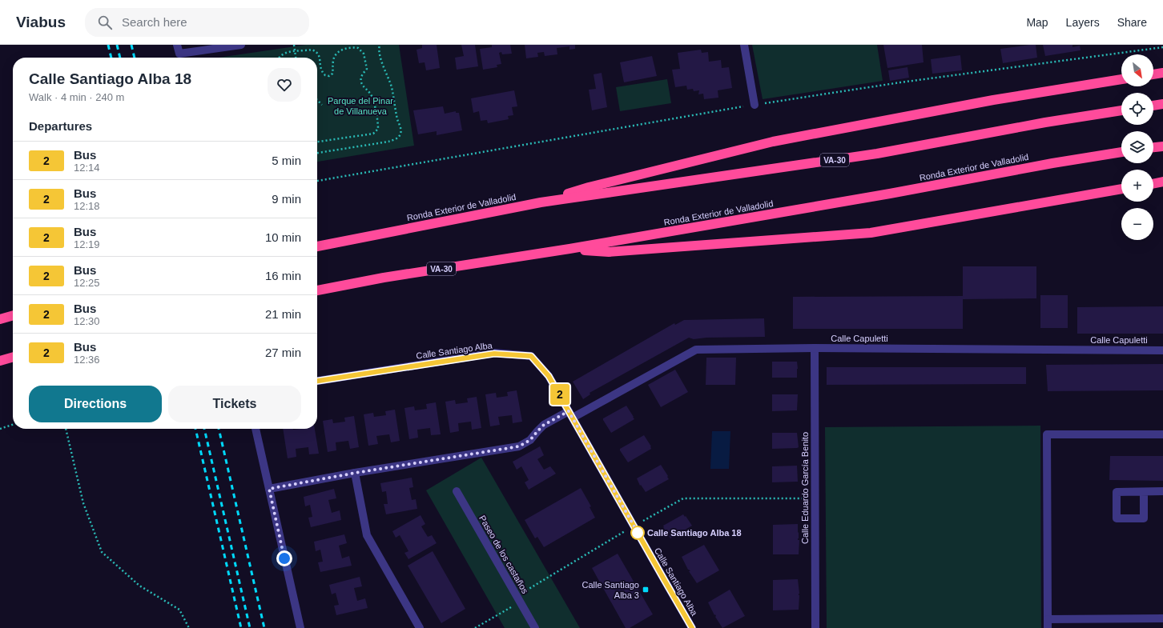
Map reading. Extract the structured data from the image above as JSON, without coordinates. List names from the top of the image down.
{
  "streets": {
    "highway": ["VA-30", "Ronda Exterior de Valladolid"],
    "street": [
      "Calle Capuletti",
      "Calle Santiago Alba",
      "Calle Eduardo García Benito",
      "Paseo de los castaños"
    ]
  },
  "crossings": [
    ["Calle Capuletti", "Calle Santiago Alba"],
    ["Calle Capuletti", "Calle Eduardo García Benito"]
  ],
  "parks": ["Parque del Pinar de Villanueva"],
  "places": {
    "other": ["Calle Santiago Alba 18"],
    "transit": ["Calle Santiago Alba 3"]
  },
  "lines": ["bus line 2"],
  "north": "bottom right",
  "page": {
    "header": "Viabus",
    "search": "Search here",
    "nav": ["Map", "Layers", "Share"],
    "on_map": "2",
    "map_buttons": ["+", "−"],
    "heading": [
      ["Calle Santiago Alba 18", "Walk · 4 min · 240 m"],
      "Departures"
    ],
    "list": [
      {
        "mark": "2",
        "name": "Bus",
        "note": "12:14",
        "value": "5 min"
      },
      {
        "mark": "2",
        "name": "Bus",
        "note": "12:18",
        "value": "9 min"
      },
      {
        "mark": "2",
        "name": "Bus",
        "note": "12:19",
        "value": "10 min"
      },
      {
        "mark": "2",
        "name": "Bus",
        "note": "12:25",
        "value": "16 min"
      },
      {
        "mark": "2",
        "name": "Bus",
        "note": "12:30",
        "value": "21 min"
      },
      {
        "mark": "2",
        "name": "Bus",
        "note": "12:36",
        "value": "27 min"
      }
    ],
    "buttons": ["Directions", "Tickets"]
  }
}
